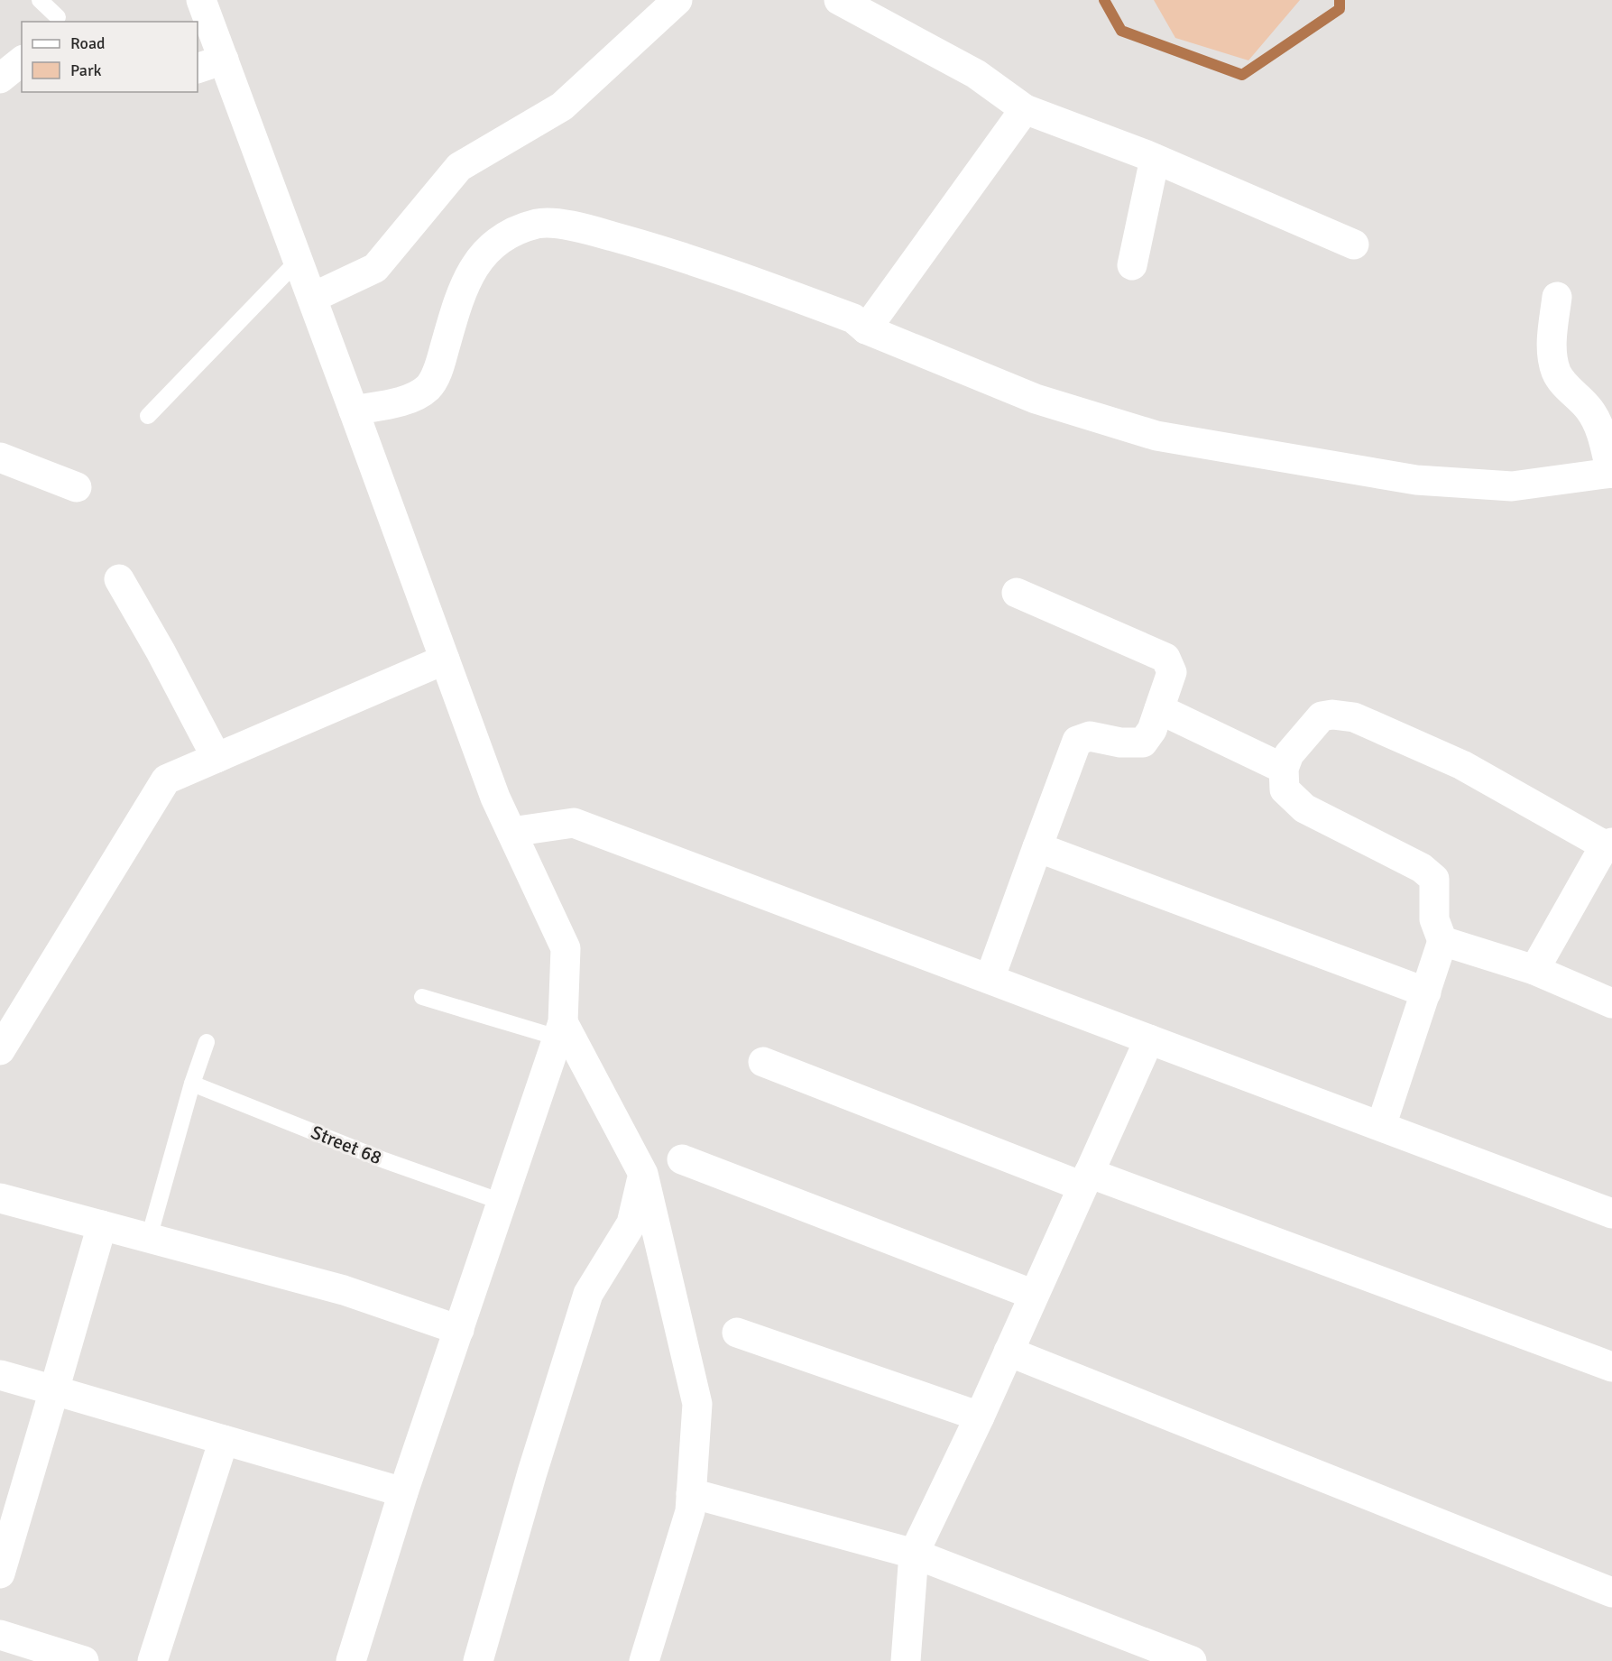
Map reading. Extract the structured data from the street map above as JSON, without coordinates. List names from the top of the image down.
{
  "streets": {
    "lane": ["Street 68"]
  },
  "legend": ["Road", "Park"]
}
